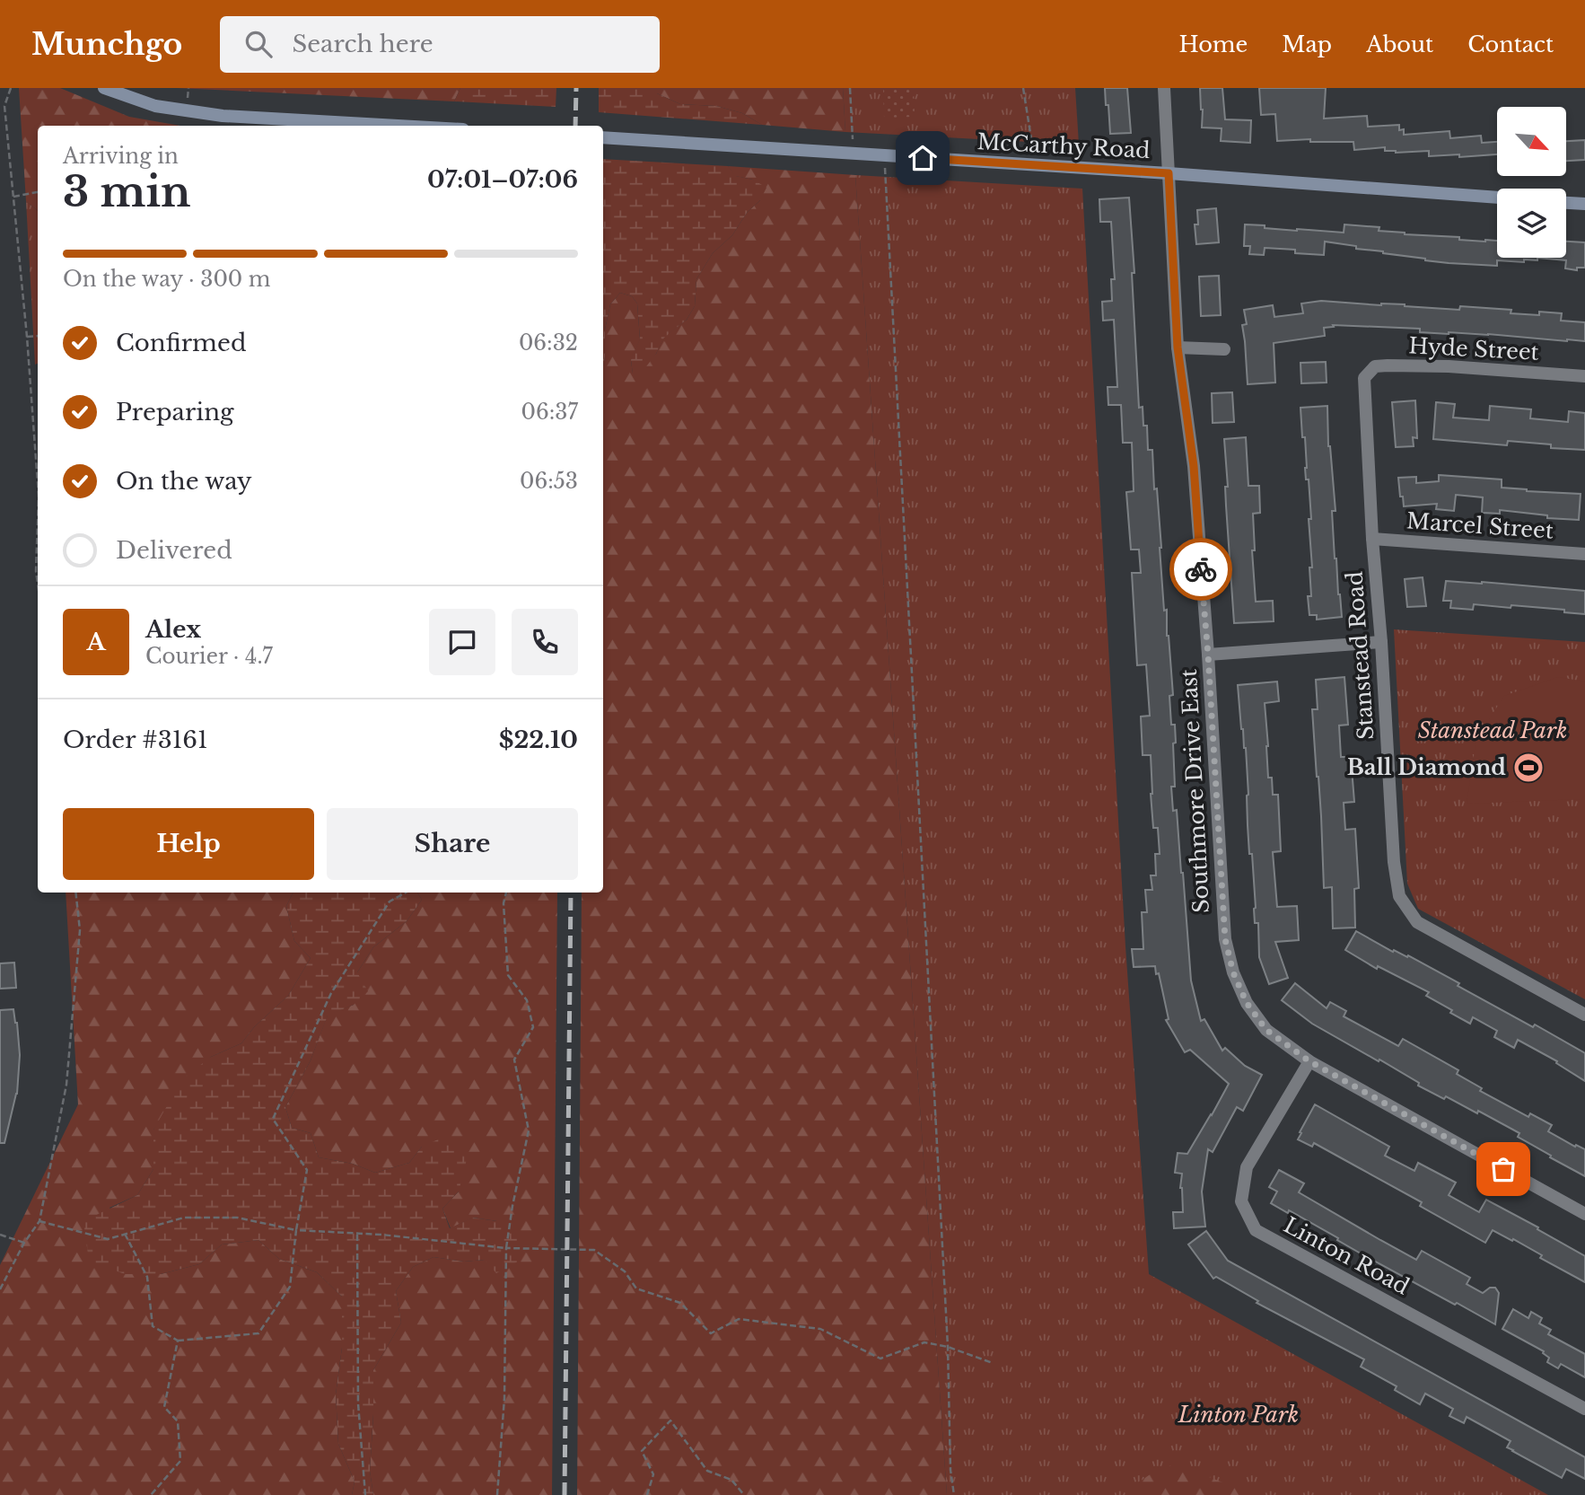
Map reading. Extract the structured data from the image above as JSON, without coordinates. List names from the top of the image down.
{
  "streets": {
    "street": [
      "McCarthy Road",
      "Hyde Street",
      "Marcel Street",
      "Stanstead Road",
      "Southmore Drive East",
      "Linton Road"
    ]
  },
  "crossings": [
    ["McCarthy Road", "Southmore Drive East"],
    ["Hyde Street", "Stanstead Road"],
    ["Marcel Street", "Stanstead Road"],
    ["Southmore Drive East", "Linton Road"]
  ],
  "parks": ["Stanstead Park", "Linton Park"],
  "places": {
    "sports": ["Ball Diamond"]
  },
  "north": "bottom right",
  "page": {
    "header": "Munchgo",
    "search": "Search here",
    "nav": [
      "Home",
      "Map",
      "About",
      "Contact"
    ],
    "heading": ["3 min", "Arriving in", "07:01–07:06"],
    "panel": [
      "Alex",
      "Courier · 4.7",
      "Order #3161",
      "$22.10"
    ],
    "bar": "On the way · 300 m",
    "list": [
      ["Confirmed", "06:32"],
      ["Preparing", "06:37"],
      ["On the way", "06:53"],
      "Delivered"
    ],
    "round": "A",
    "buttons": ["Help", "Share"]
  }
}
